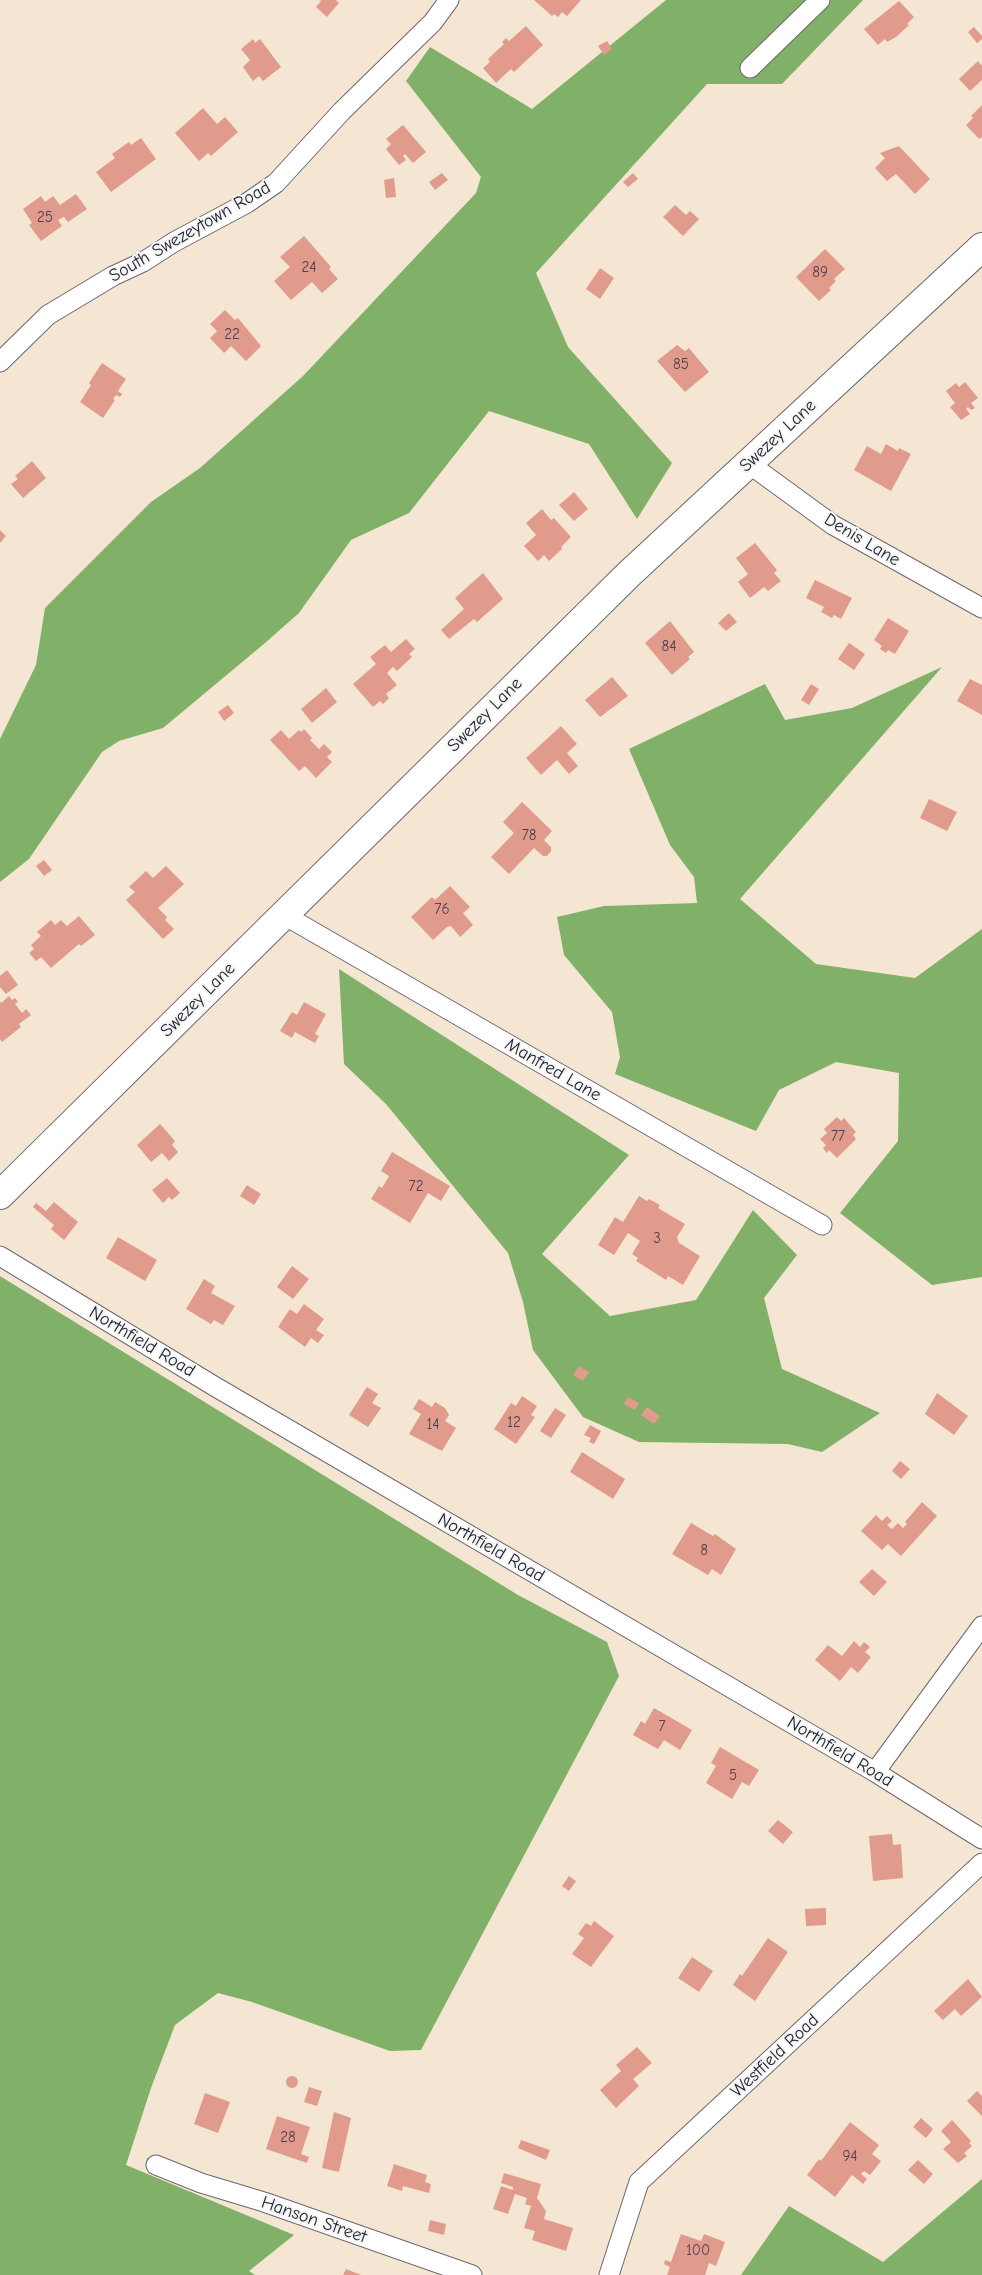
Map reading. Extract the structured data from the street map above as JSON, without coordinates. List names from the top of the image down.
{
  "streets": {
    "street": [
      "South Swezeytown Road",
      "Swezey Lane",
      "Denis Lane",
      "Manfred Lane",
      "Northfield Road",
      "Westfield Road",
      "Hanson Street"
    ]
  },
  "crossings": [
    ["Swezey Lane", "Denis Lane"],
    ["Swezey Lane", "Manfred Lane"]
  ],
  "house_numbers": [
    "25",
    "24",
    "89",
    "22",
    "85",
    "84",
    "78",
    "76",
    "77",
    "72",
    "3",
    "12",
    "14",
    "8",
    "7",
    "5",
    "28",
    "94",
    "100"
  ]
}
